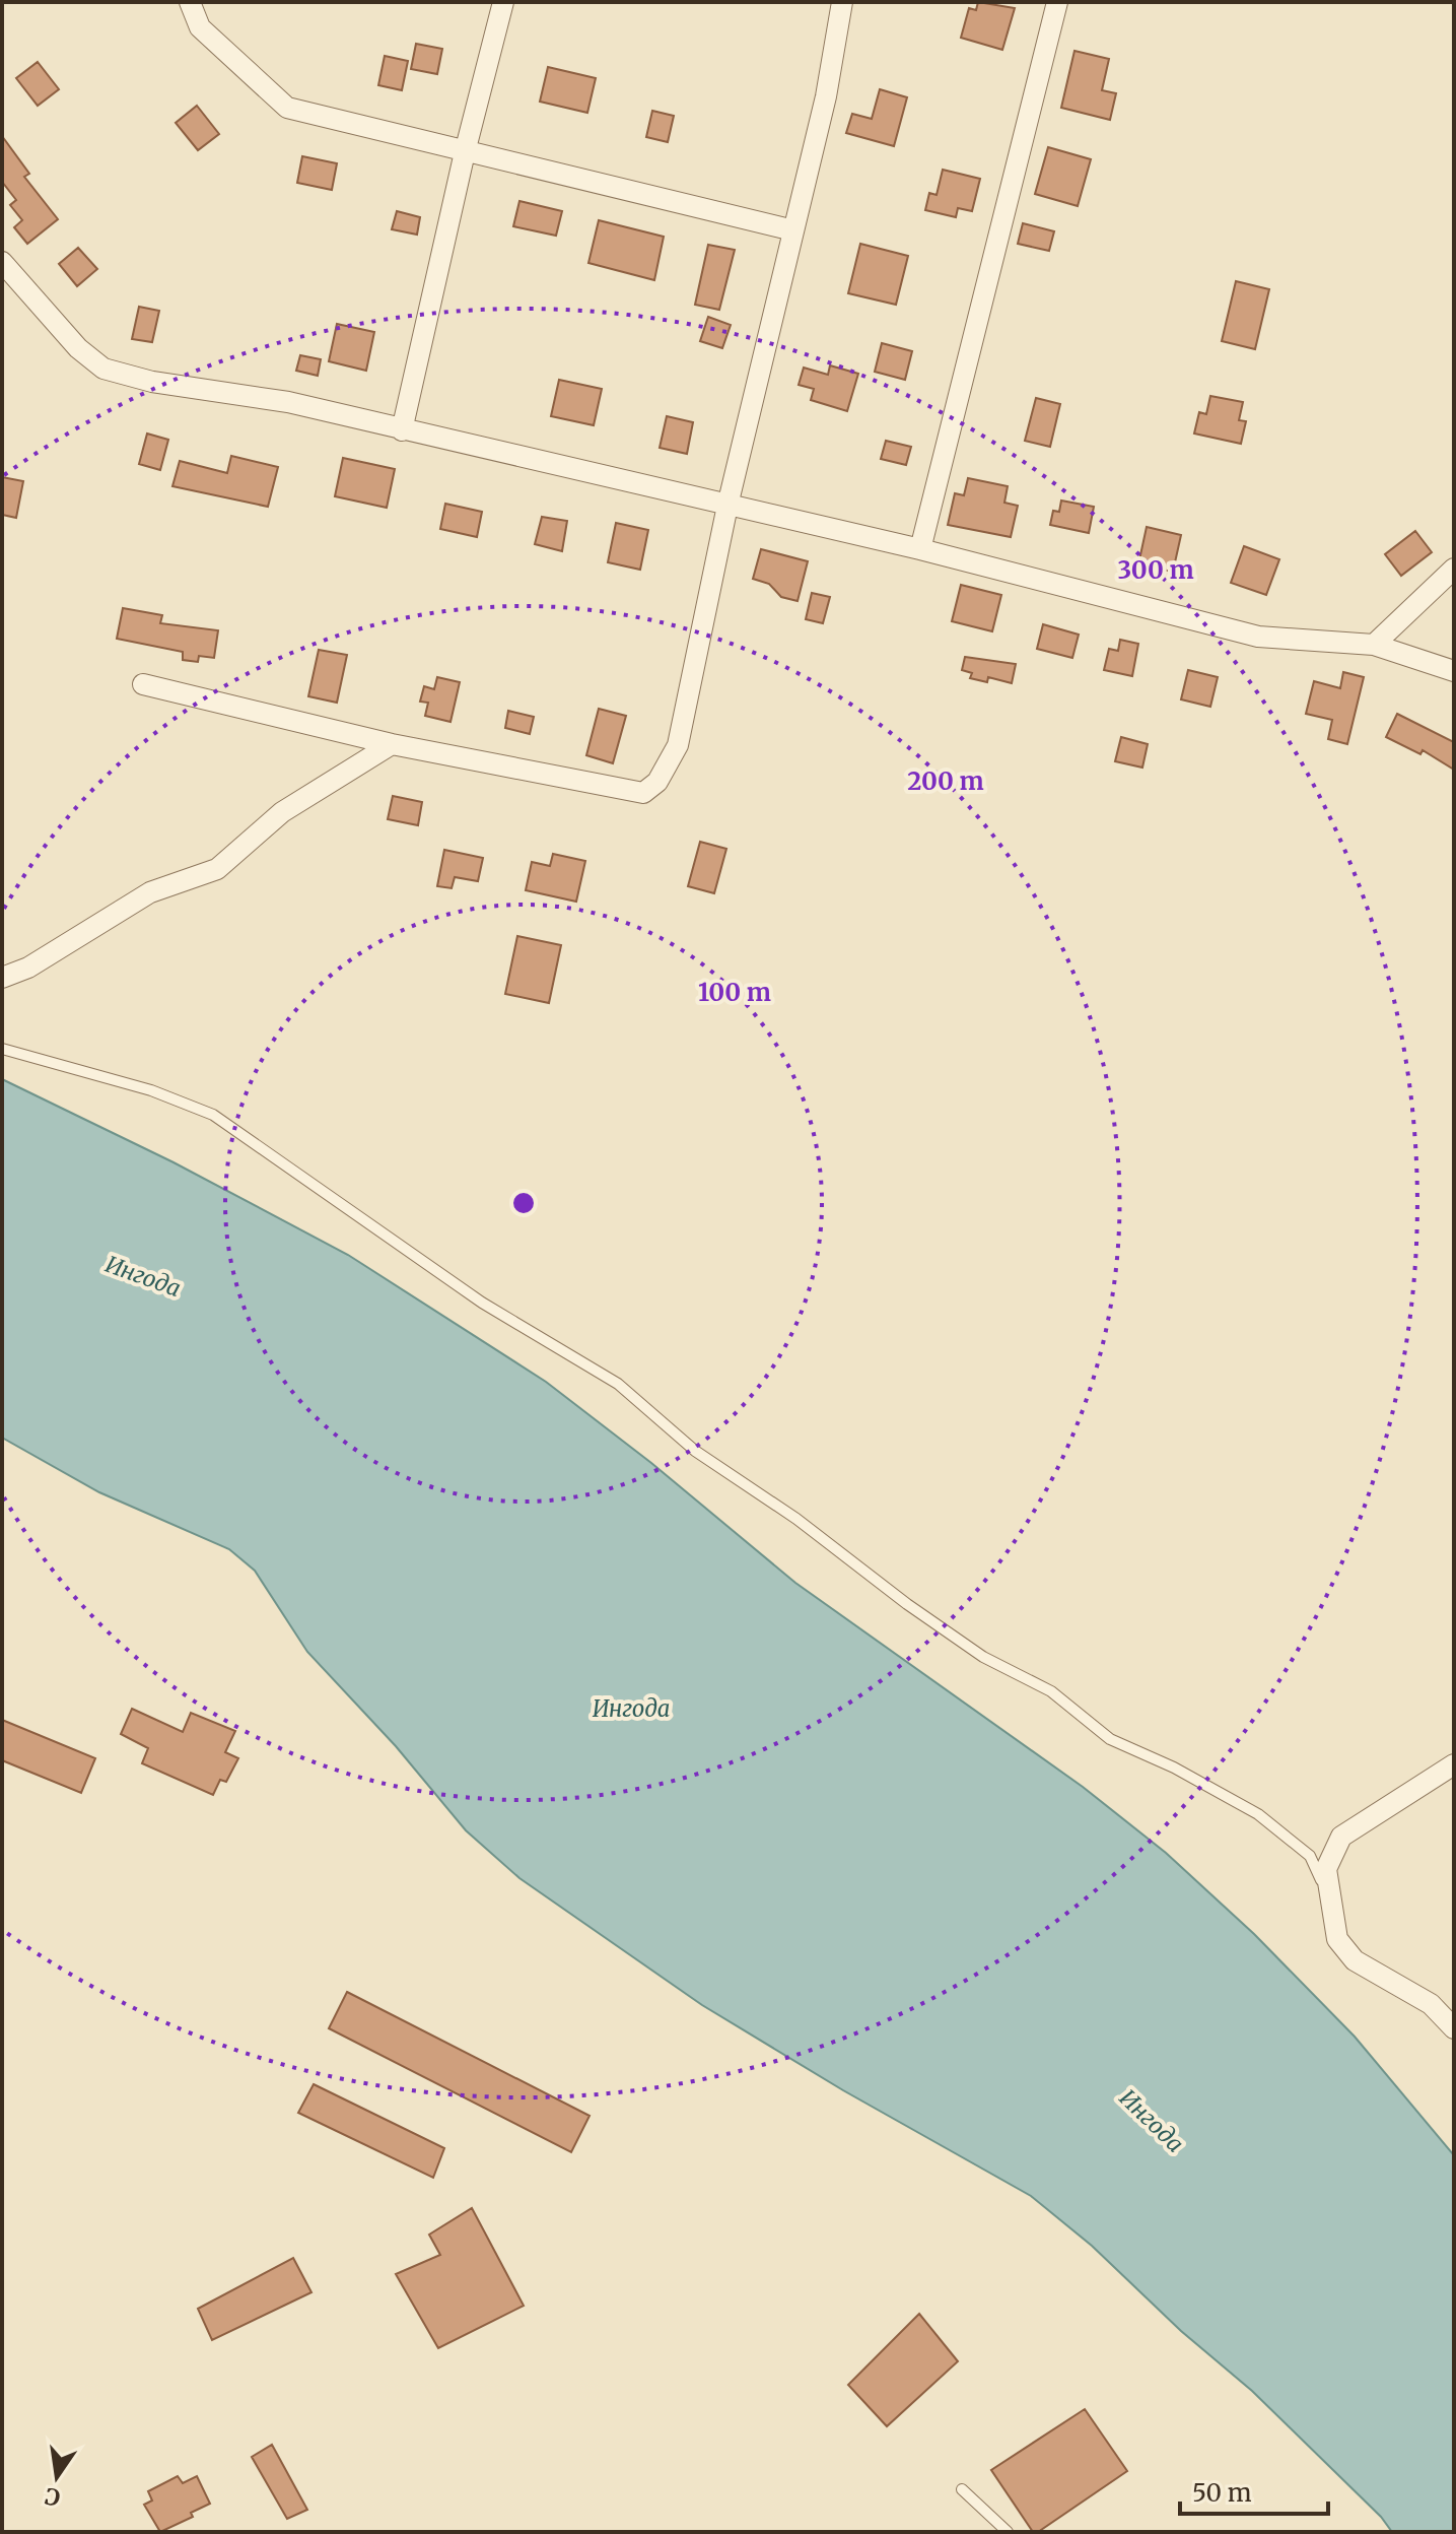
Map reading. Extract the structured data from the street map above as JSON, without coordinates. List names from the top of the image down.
{
  "water": ["Ингода"],
  "scale_bar": "50 m",
  "north": "bottom",
  "rings": ["300 m", "200 m", "100 m"]
}
